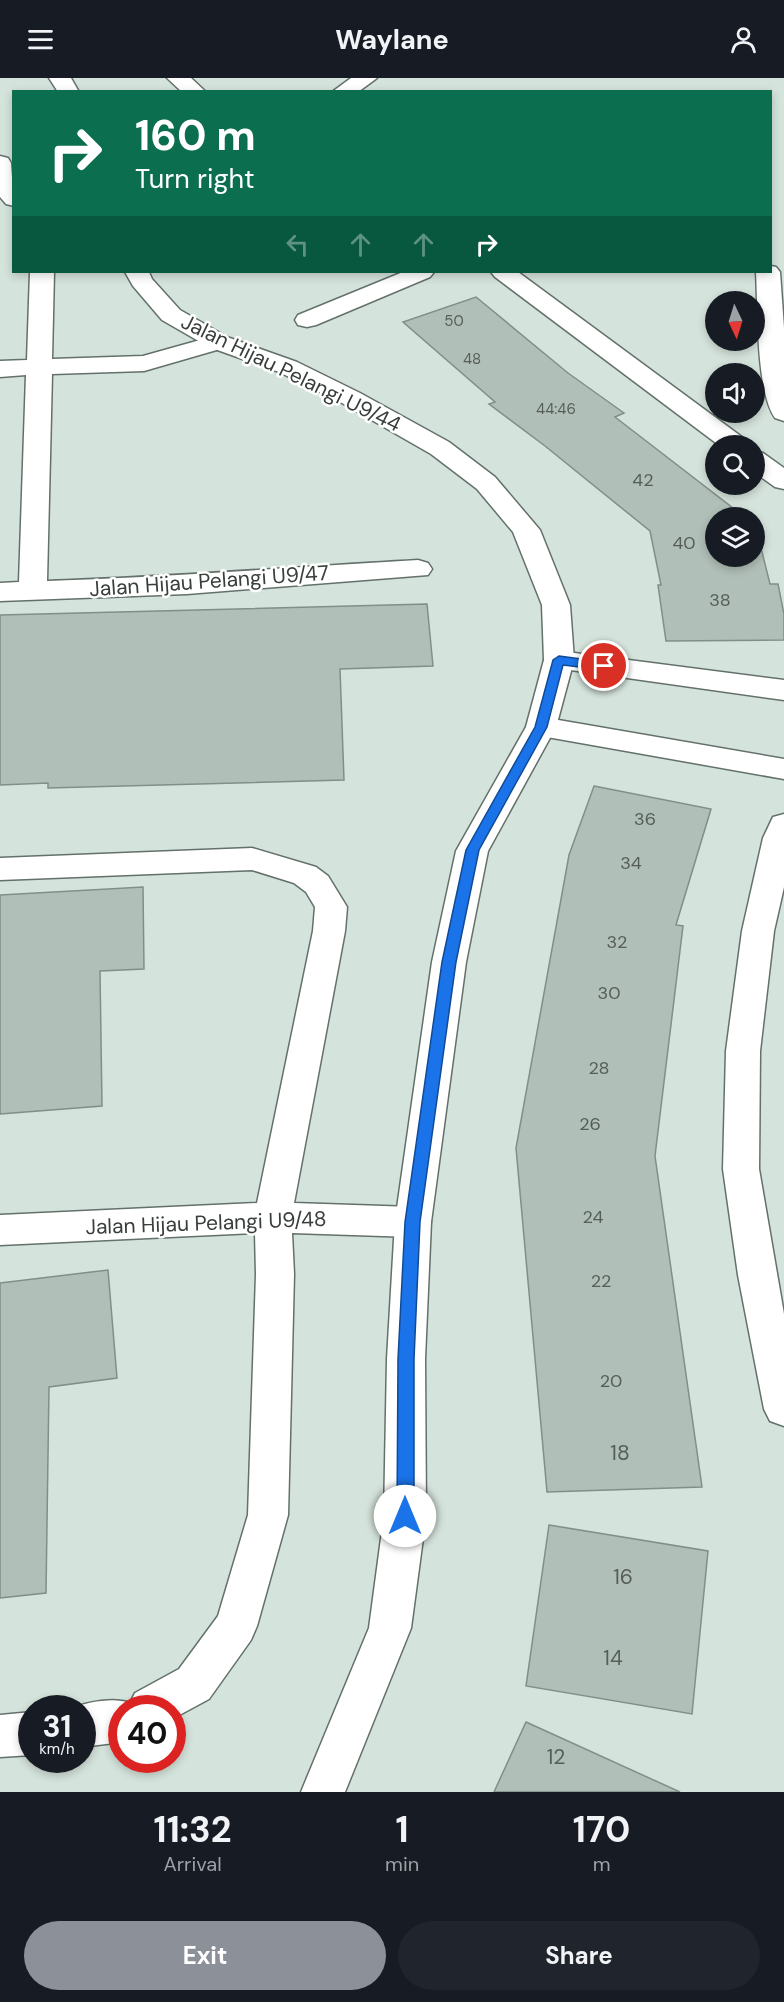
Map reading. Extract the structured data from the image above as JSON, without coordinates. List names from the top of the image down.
{
  "streets": {
    "street": ["Jalan Hijau Pelangi U9/44", "Jalan Hijau Pelangi U9/47", "Jalan Hijau Pelangi U9/48"]
  },
  "crossings": [
    ["Jalan Hijau Pelangi U9/44", "Jalan Hijau Pelangi U9/48"]
  ],
  "house_numbers": [
    "50",
    "48",
    "44:46",
    "42",
    "40",
    "38",
    "36",
    "34",
    "32",
    "30",
    "28",
    "26",
    "24",
    "22",
    "20",
    "18",
    "16",
    "14",
    "12"
  ],
  "north": "bottom",
  "page": {
    "header": "Waylane",
    "turn": ["160 m", "Turn right"],
    "speed": "31 km/h",
    "limit": "40",
    "eta": [
      "11:32",
      "Arrival",
      "1",
      "min",
      "170",
      "m"
    ],
    "buttons": ["Exit", "Share"]
  }
}
